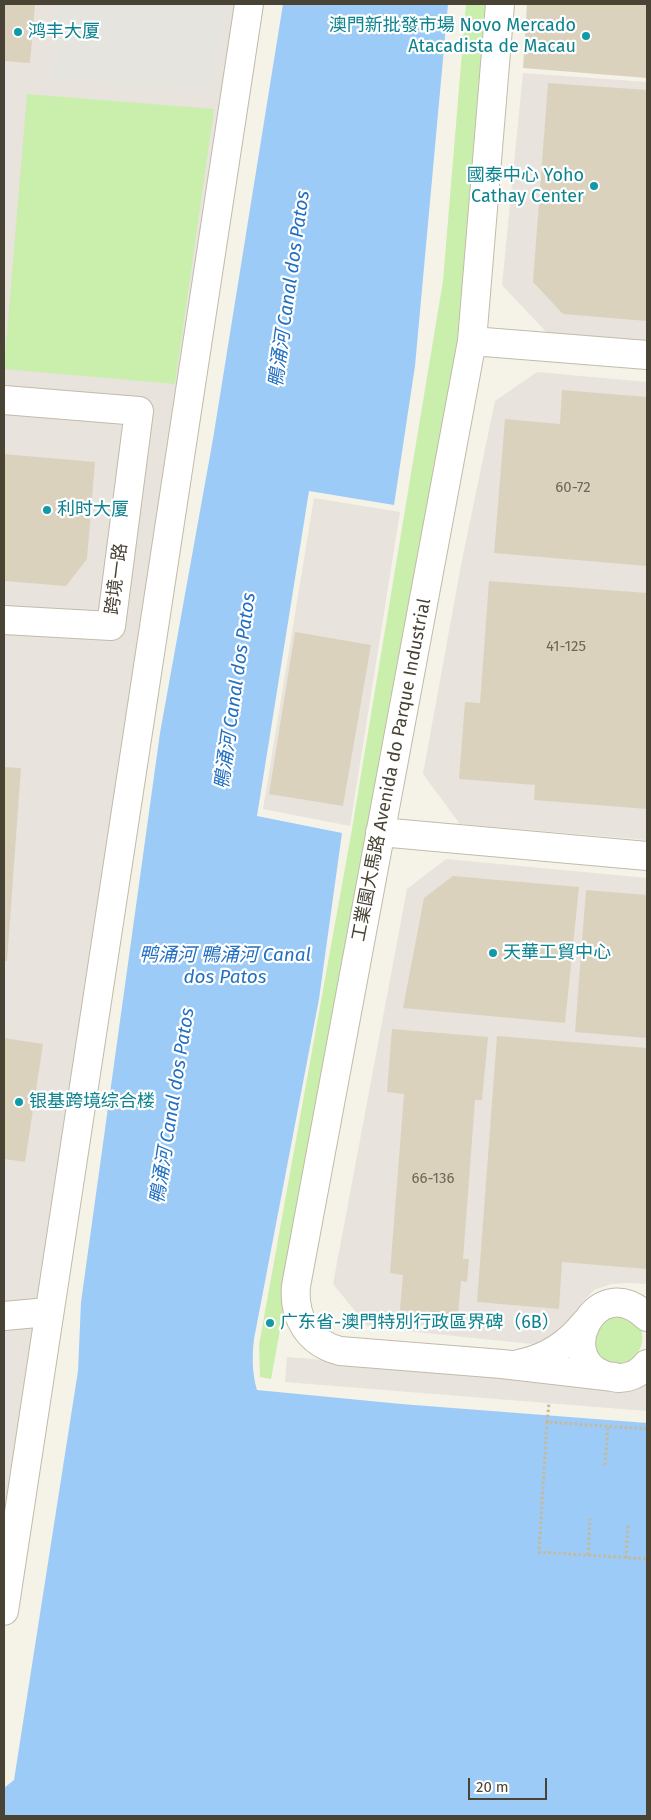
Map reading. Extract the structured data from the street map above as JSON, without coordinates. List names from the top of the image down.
{
  "streets": {
    "street": ["跨境一路", "工業園大馬路 Avenida do Parque Industrial"]
  },
  "water": ["鴨涌河 Canal dos Patos", "鸭涌河 鴨涌河 Canal dos Patos"],
  "places": [
    "鸿丰大厦",
    "澳門新批發市場 Novo Mercado Atacadista de Macau",
    "國泰中心 Yoho Cathay Center",
    "利时大厦",
    "天華工貿中心",
    "银基跨境综合楼",
    "广东省-澳門特別行政區界碑（6B）"
  ],
  "house_numbers": ["60-72", "41-125", "66-136"],
  "scale_bar": "20 m"
}
